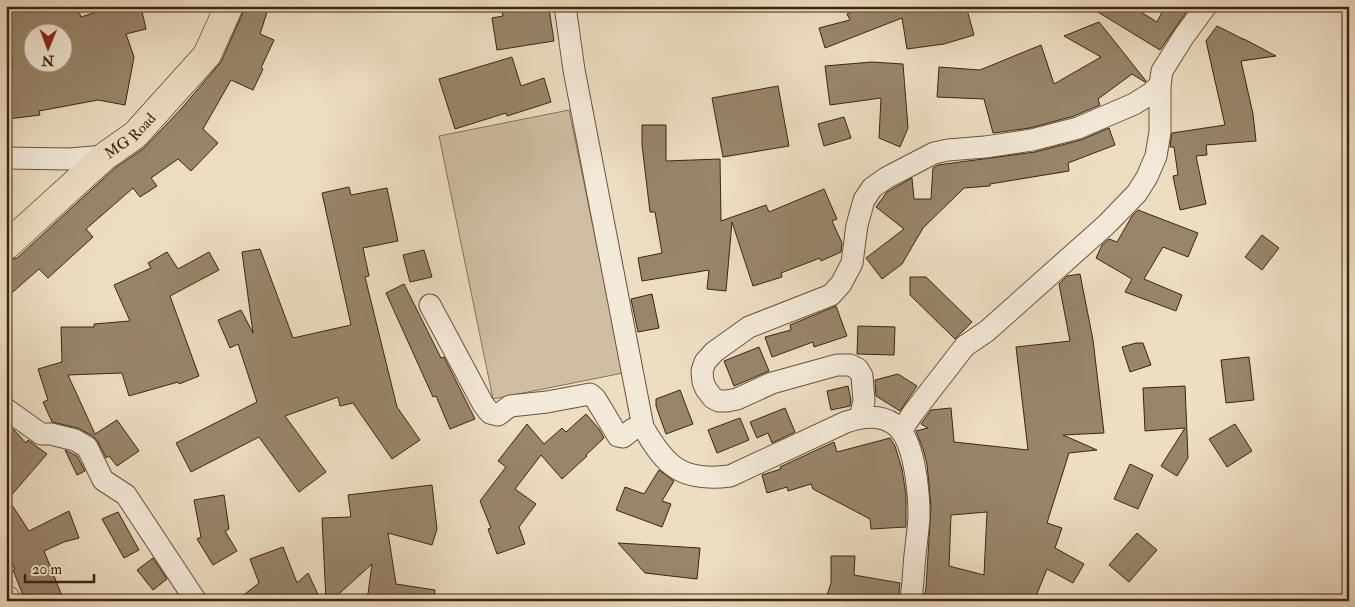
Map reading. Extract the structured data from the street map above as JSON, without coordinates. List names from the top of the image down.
{
  "streets": {
    "main road": ["MG Road"]
  },
  "scale_bar": "20 m",
  "north": "bottom"
}
